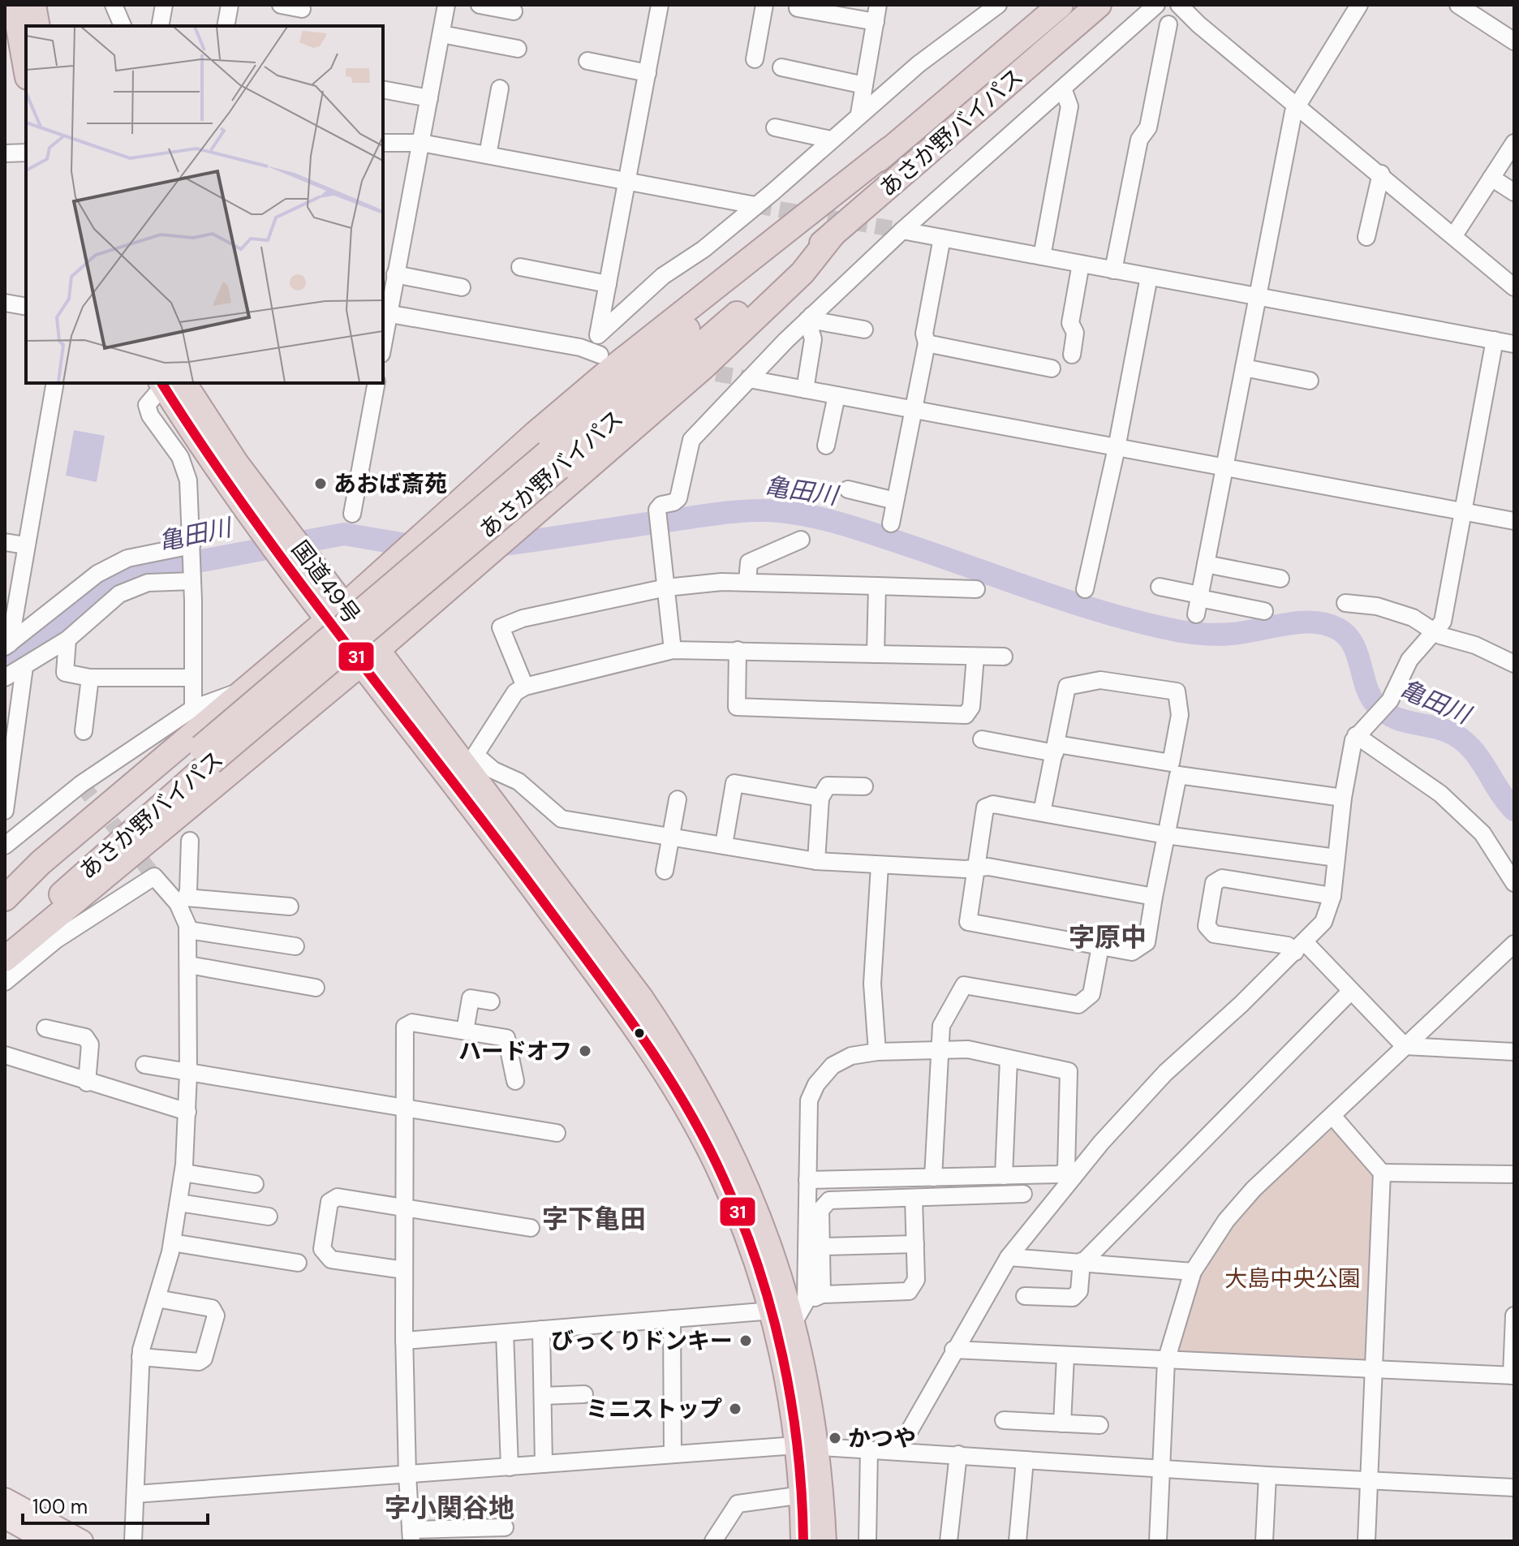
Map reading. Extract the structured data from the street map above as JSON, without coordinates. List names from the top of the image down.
{
  "streets": {
    "highway": ["あさか野バイパス", "国道49号"]
  },
  "districts": ["字原中", "字下亀田", "字小関谷地"],
  "water": ["亀田川"],
  "parks": ["大島中央公園"],
  "places": [
    "あおば斎苑",
    "ハードオフ",
    "びっくりドンキー",
    "ミニストップ",
    "かつや"
  ],
  "lines": ["transit line 31"],
  "scale_bar": "100 m"
}
